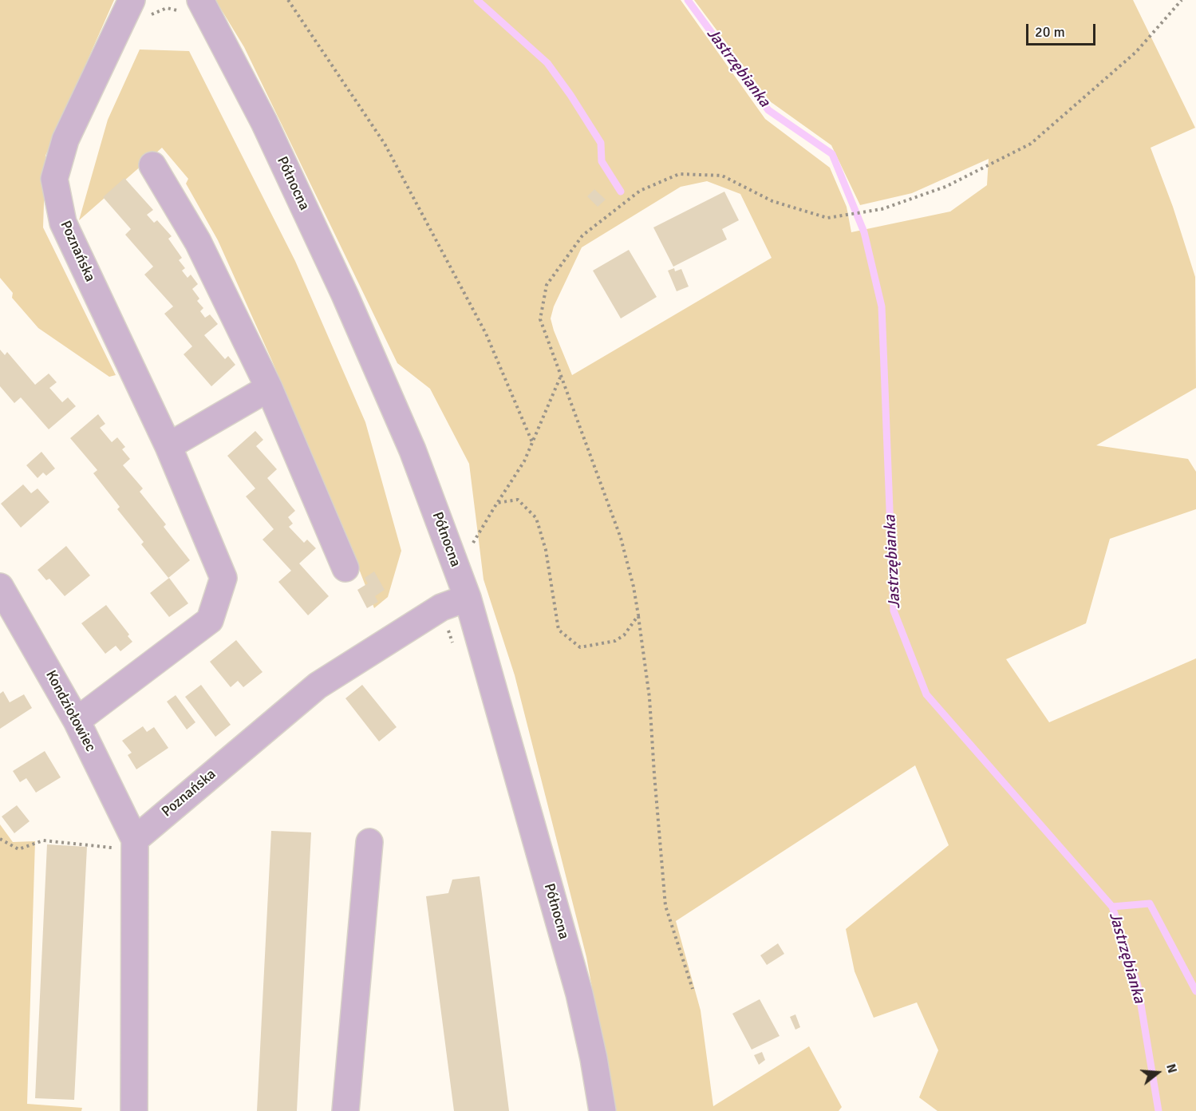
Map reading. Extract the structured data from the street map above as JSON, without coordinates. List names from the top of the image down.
{
  "streets": {
    "street": ["Północna", "Poznańska", "Kondziołowiec"]
  },
  "crossings": [
    ["Północna", "Poznańska"],
    ["Poznańska", "Kondziołowiec"]
  ],
  "water": ["Jastrzębianka"],
  "scale_bar": "20 m",
  "north": "right"
}
